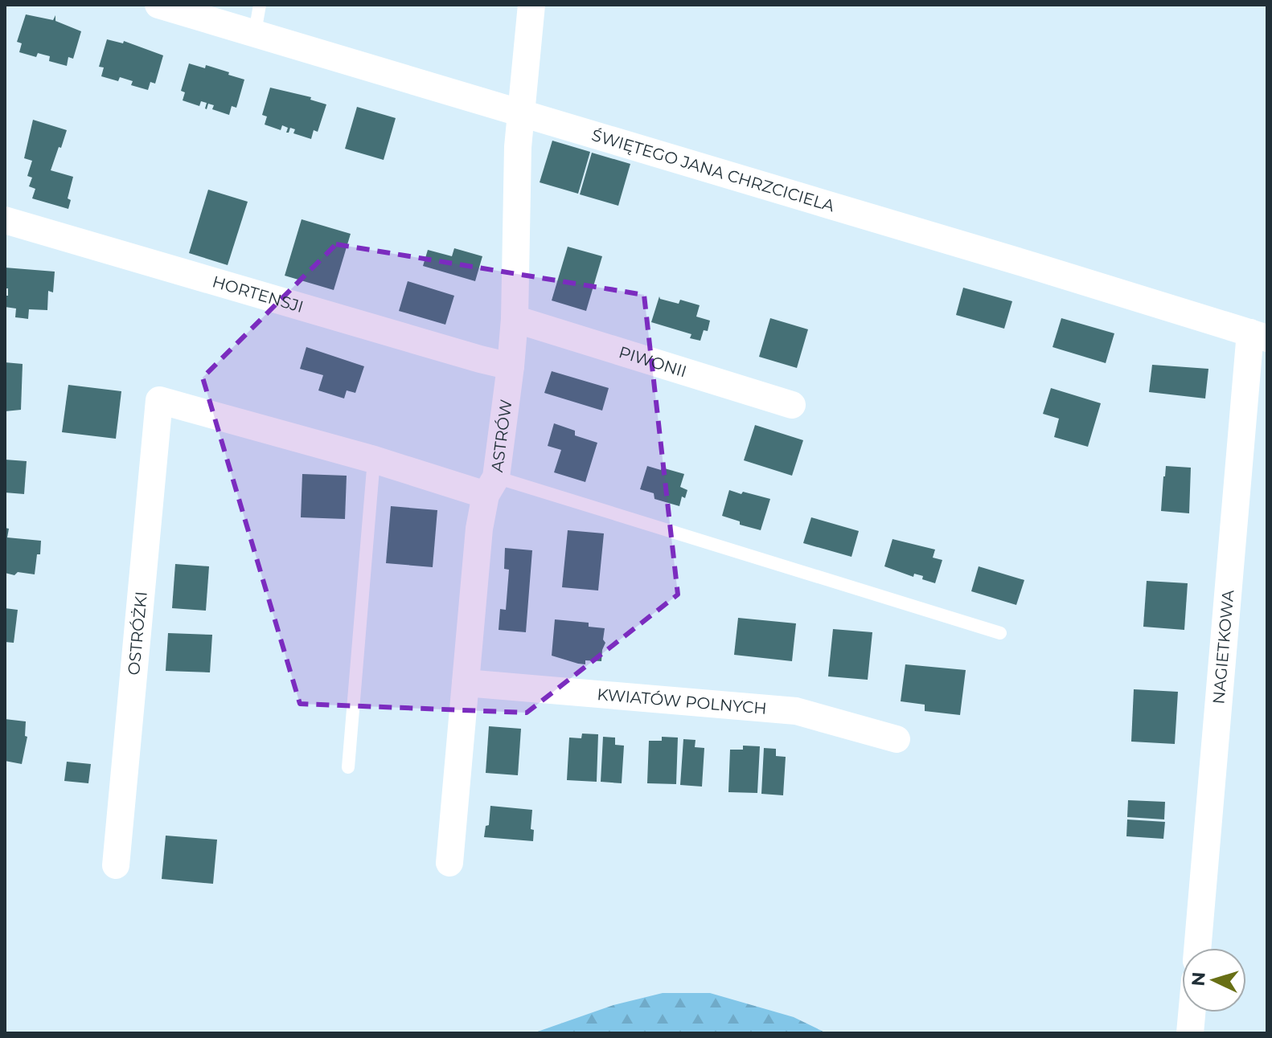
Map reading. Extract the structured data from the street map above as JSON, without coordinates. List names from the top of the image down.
{
  "streets": {
    "street": [
      "ŚWIĘTEGO JANA CHRZCICIELA",
      "HORTENSJI",
      "PIWONII",
      "ASTRÓW",
      "OSTRÓŻKI",
      "NAGIETKOWA",
      "KWIATÓW POLNYCH"
    ]
  },
  "crossings": [
    ["ŚWIĘTEGO JANA CHRZCICIELA", "ASTRÓW"],
    ["ŚWIĘTEGO JANA CHRZCICIELA", "NAGIETKOWA"],
    ["HORTENSJI", "ASTRÓW"],
    ["PIWONII", "ASTRÓW"],
    ["ASTRÓW", "KWIATÓW POLNYCH"]
  ],
  "north": "left"
}
